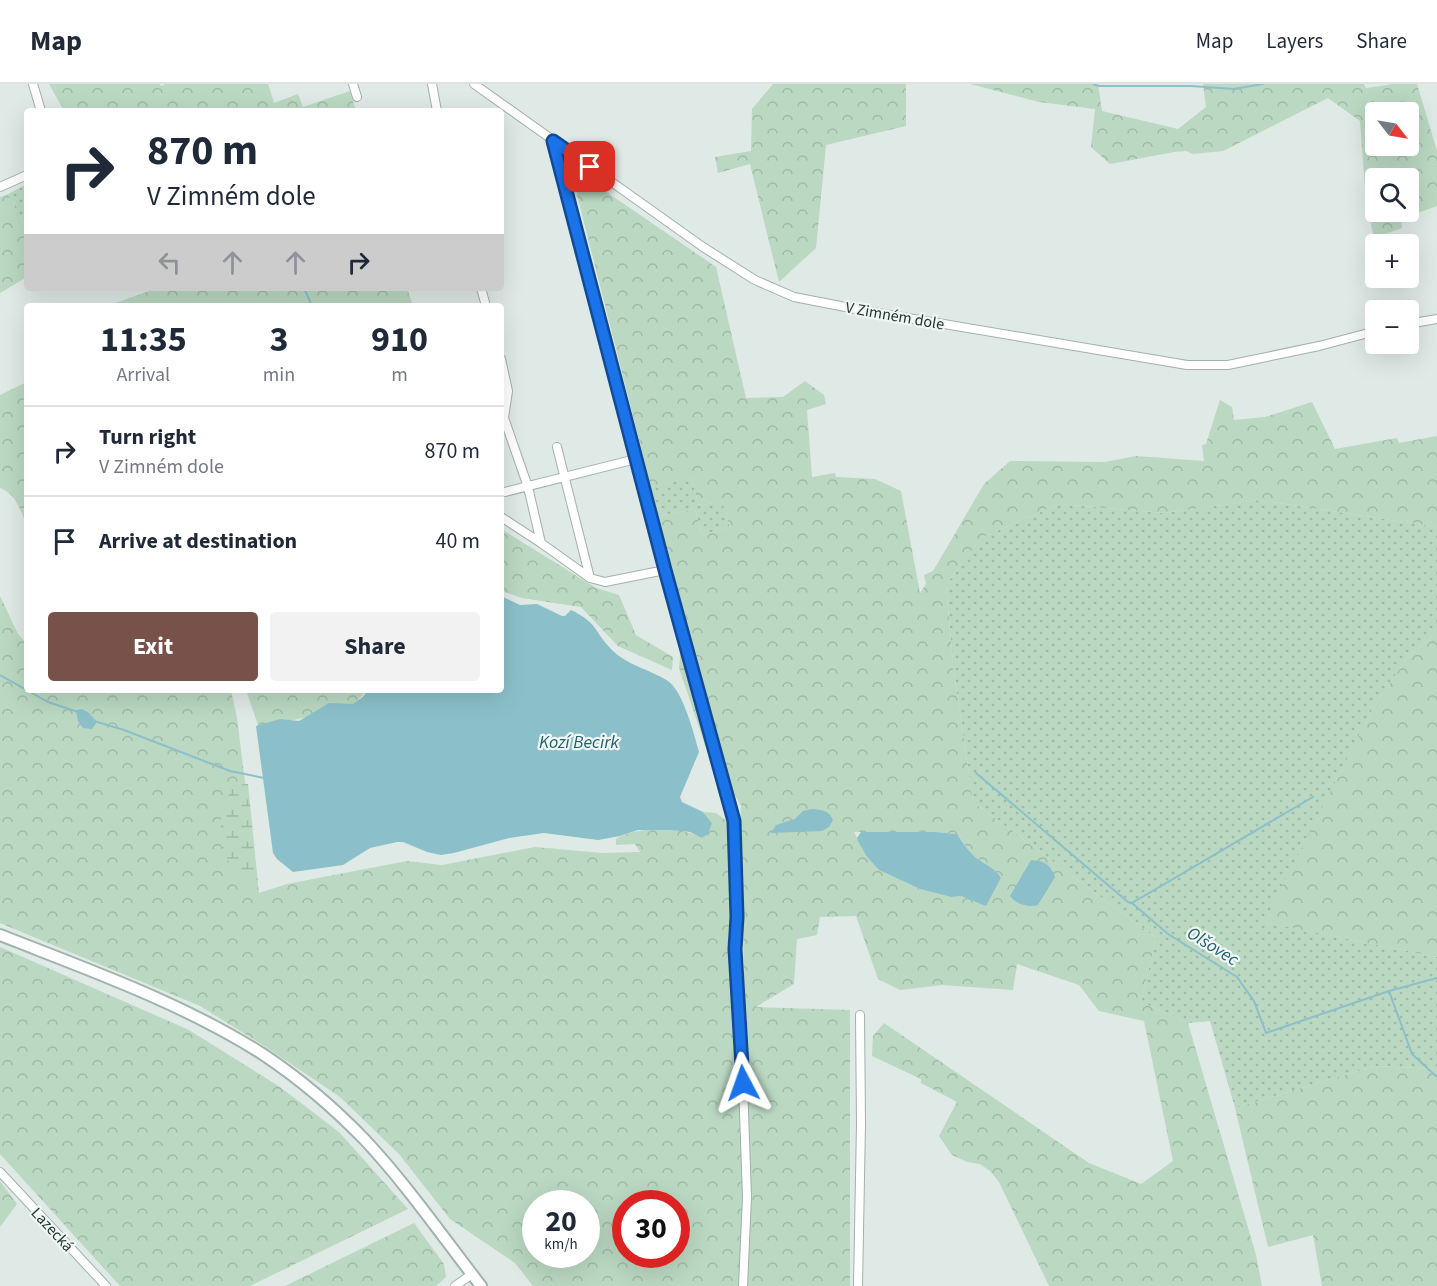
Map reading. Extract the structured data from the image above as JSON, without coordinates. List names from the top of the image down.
{
  "streets": {
    "street": ["V Zimném dole", "Lazecká"]
  },
  "water": ["Kozí Becirk", "Olšovec"],
  "north": "bottom right",
  "page": {
    "header": "Map",
    "nav": ["Map", "Layers", "Share"],
    "map_buttons": ["+", "−"],
    "turn": ["870 m", "V Zimném dole"],
    "eta": [
      "11:35",
      "Arrival",
      "3",
      "min",
      "910",
      "m"
    ],
    "list": [
      {
        "name": "Turn right",
        "note": "V Zimném dole",
        "value": "870 m"
      },
      {
        "name": "Arrive at destination",
        "value": "40 m"
      }
    ],
    "buttons": ["Exit", "Share"],
    "speed": "20 km/h",
    "limit": "30"
  }
}
